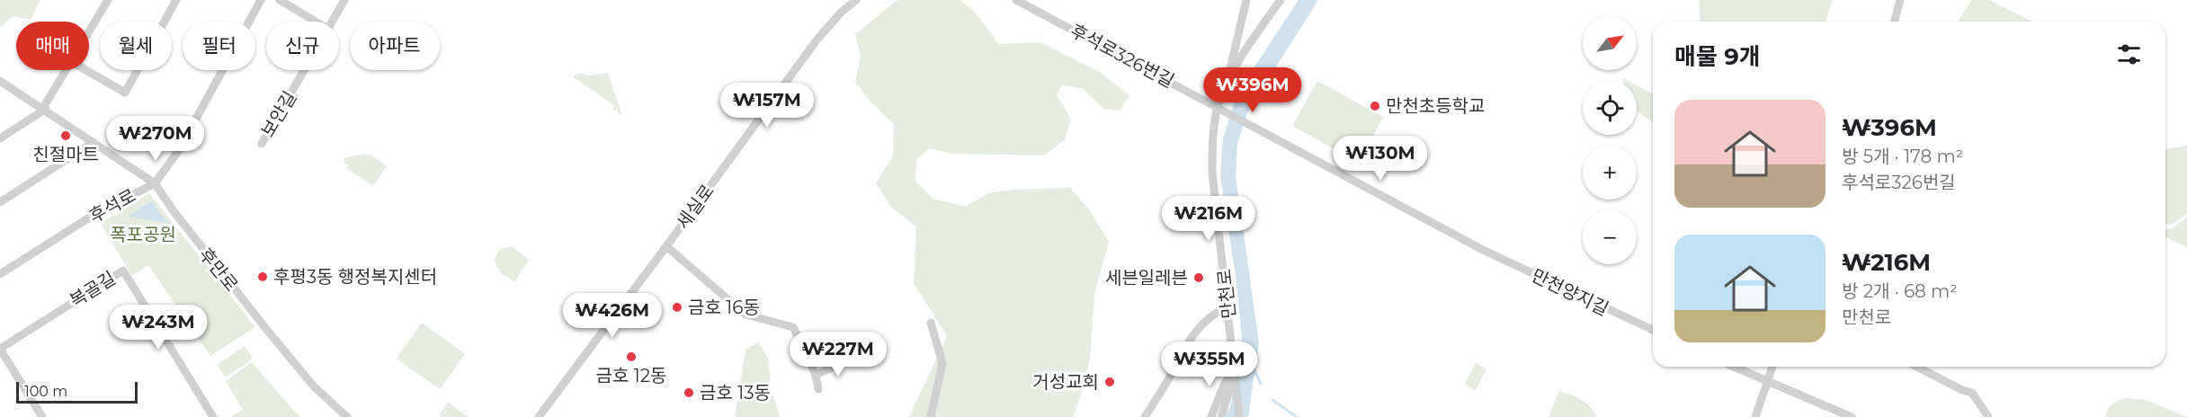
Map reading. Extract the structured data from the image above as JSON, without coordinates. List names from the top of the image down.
{
  "streets": {
    "street": [
      "후석로326번길",
      "보안길",
      "후석로",
      "세실로",
      "후만로",
      "복골길",
      "만천양지길",
      "만천로"
    ]
  },
  "crossings": [
    ["후석로326번길", "만천양지길"],
    ["후석로326번길", "만천로"],
    ["후석로", "후만로"]
  ],
  "parks": ["폭포공원"],
  "places": [
    "만천초등학교",
    "친절마트",
    "후평3동 행정복지센터",
    "세븐일레븐",
    "금호 16동",
    "금호 12동",
    "거성교회",
    "금호 13동"
  ],
  "scale_bar": "100 m",
  "north": "top right",
  "page": {
    "map_buttons": ["+", "−"],
    "chip": [
      "매매",
      "월세",
      "필터",
      "신규",
      "아파트"
    ],
    "heading": "매물 9개",
    "price": [
      "₩396M",
      "₩157M",
      "₩270M",
      "₩130M",
      "₩216M",
      "₩426M",
      "₩243M",
      "₩227M",
      "₩355M"
    ],
    "list": [
      {
        "name": "₩396M",
        "note": "방 5개 · 178 m² · 후석로326번길"
      },
      {
        "name": "₩216M",
        "note": "방 2개 · 68 m² · 만천로"
      }
    ],
    "scale": "100 m"
  }
}
